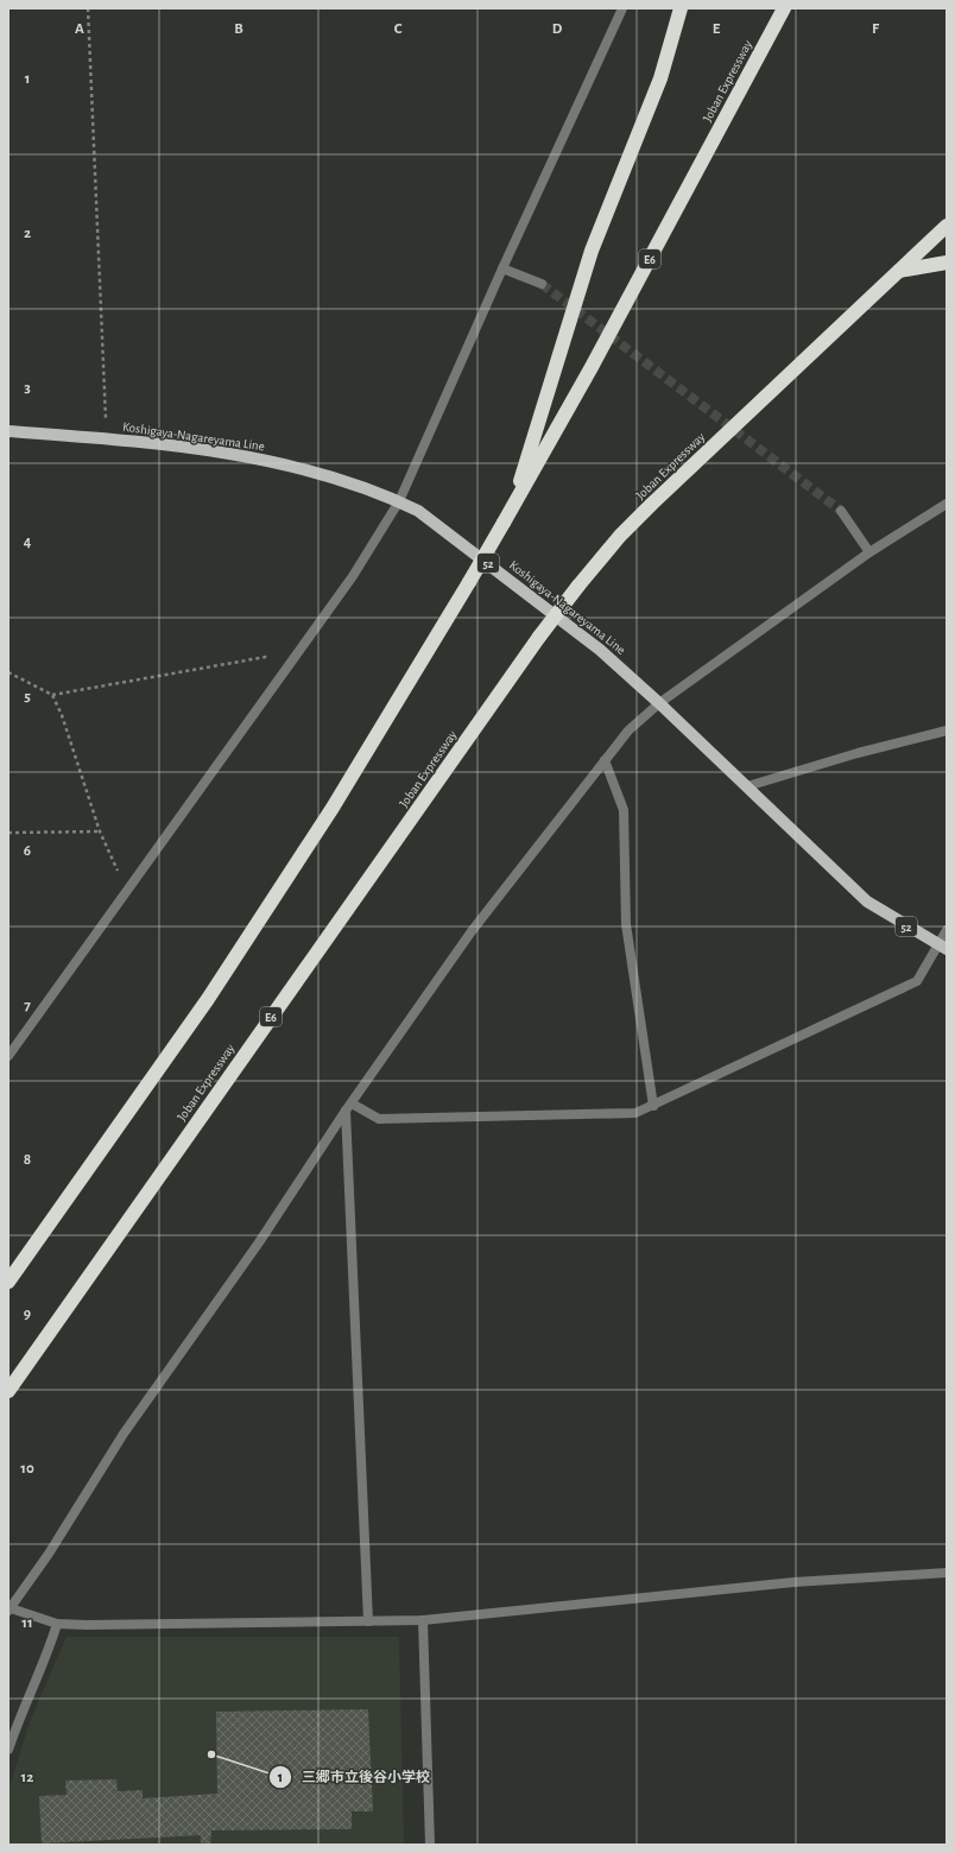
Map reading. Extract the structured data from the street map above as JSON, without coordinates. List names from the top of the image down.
{
  "streets": {
    "highway": ["Joban Expressway", "E6"],
    "main road": ["Koshigaya-Nagareyama Line", "52"]
  },
  "places": ["三郷市立後谷小学校"],
  "grid": {
    "columns": [
      "A",
      "B",
      "C",
      "D",
      "E",
      "F"
    ],
    "rows": [
      "1",
      "2",
      "3",
      "4",
      "5",
      "6",
      "7",
      "8",
      "9",
      "10",
      "11",
      "12"
    ]
  }
}
